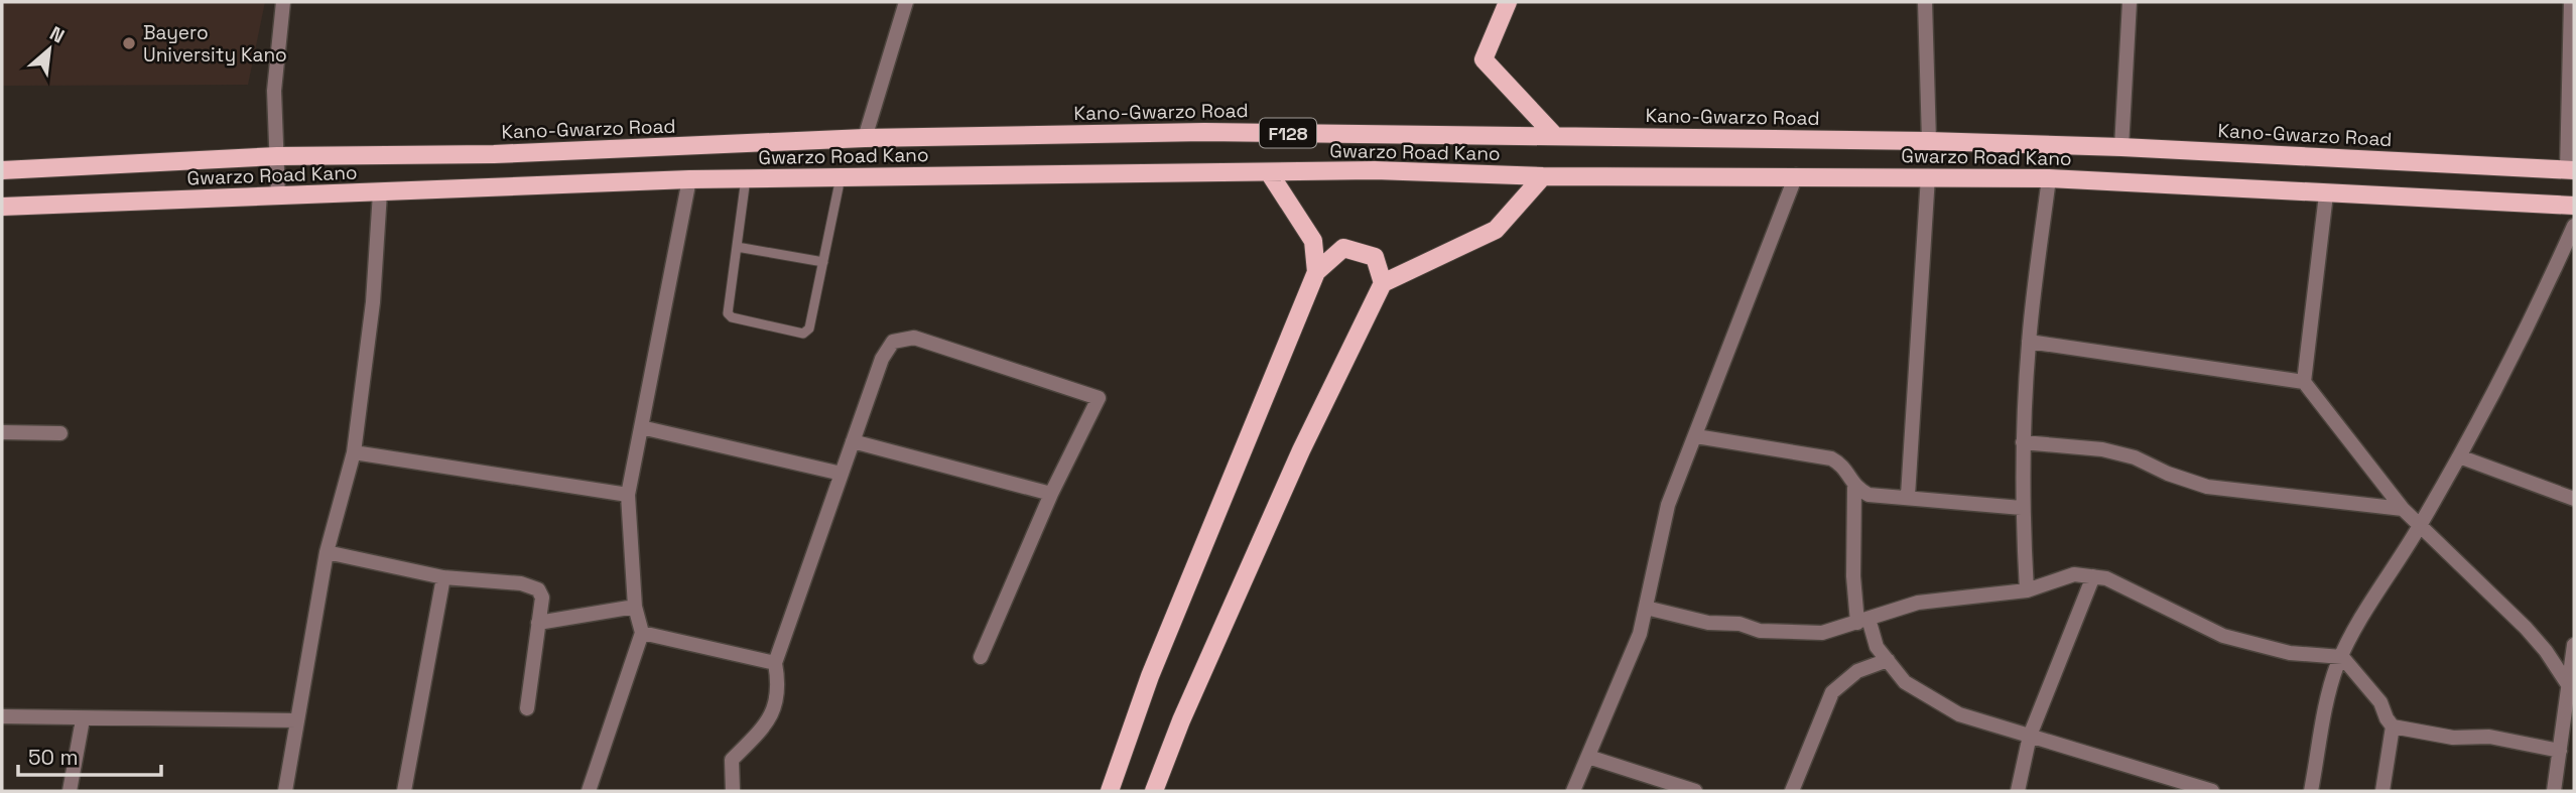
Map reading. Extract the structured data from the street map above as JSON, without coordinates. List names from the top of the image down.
{
  "streets": {
    "main road": ["Kano-Gwarzo Road", "F128", "Gwarzo Road Kano"]
  },
  "places": ["Bayero University Kano"],
  "scale_bar": "50 m",
  "north": "top right"
}
